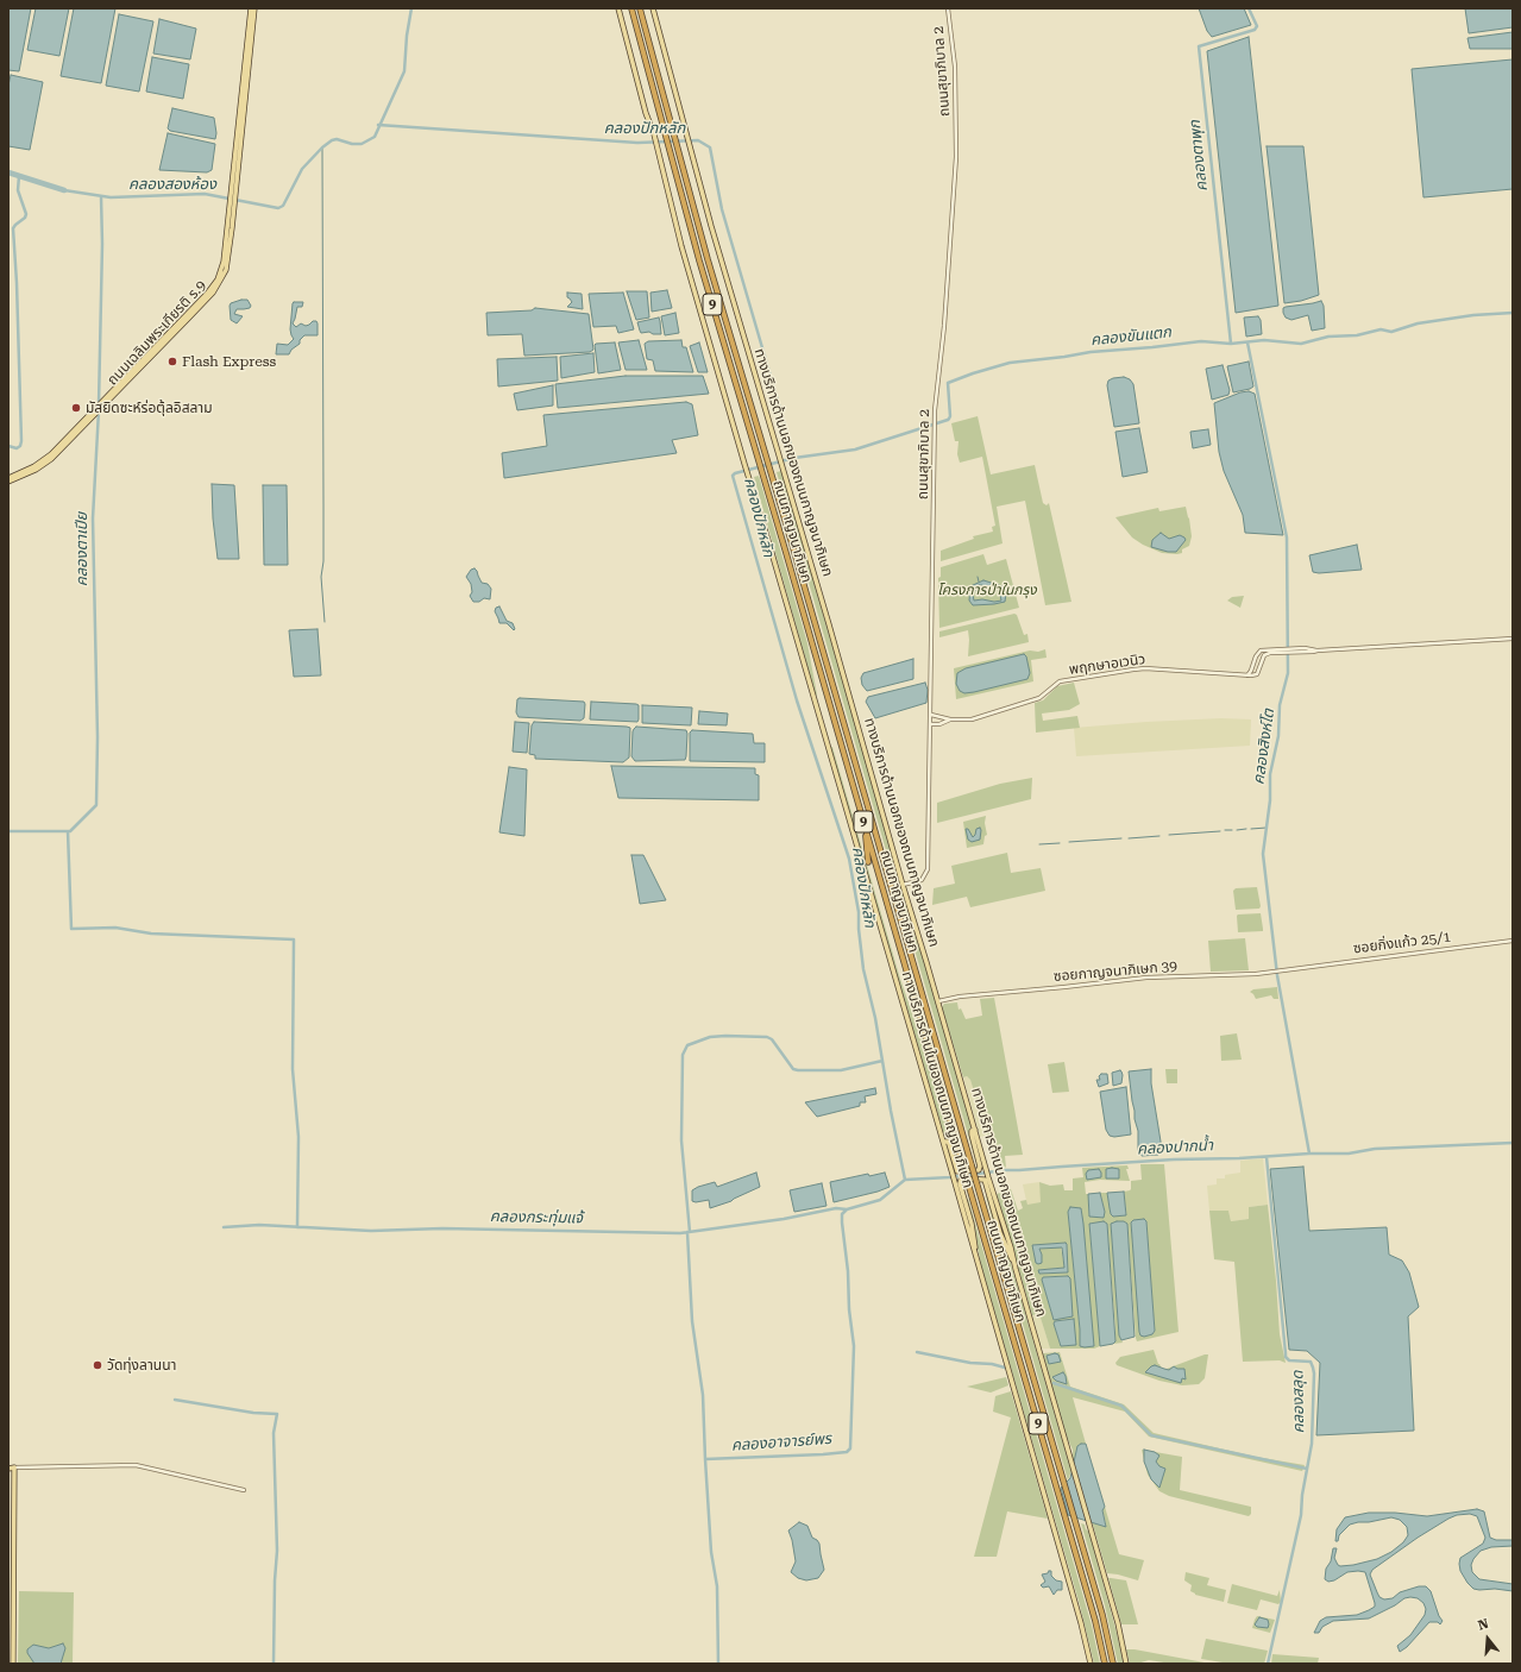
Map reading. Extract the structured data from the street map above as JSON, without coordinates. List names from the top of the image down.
{
  "streets": {
    "highway": ["9", "ถนนกาญจนาภิเษก"],
    "main road": ["ถนนเฉลิมพระเกียรติ ร.9", "ทางบริการด้านนอกของถนนกาญจนาภิเษก", "ทางบริการด้านในของถนนกาญจนาภิเษก"],
    "street": [
      "ถนนสุขาภิบาล 2",
      "พฤกษาอเวนิว",
      "ซอยกิ่งแก้ว 25/1",
      "ซอยกาญจนาภิเษก 39"
    ]
  },
  "crossings": [
    ["ถนนสุขาภิบาล 2", "ทางบริการด้านนอกของถนนกาญจนาภิเษก"],
    ["ถนนสุขาภิบาล 2", "พฤกษาอเวนิว"],
    ["ทางบริการด้านนอกของถนนกาญจนาภิเษก", "ซอยกาญจนาภิเษก 39"],
    ["ซอยกิ่งแก้ว 25/1", "ซอยกาญจนาภิเษก 39"]
  ],
  "water": [
    "คลองปักหลัก",
    "คลองตาพุก",
    "คลองสองห้อง",
    "คลองขันแตก",
    "คลองตาเปีย",
    "คลองสิงห์โต",
    "คลองปากน้ำ",
    "คลองกระทุ่มแจ้",
    "คลองสลุด",
    "คลองอาจารย์พร"
  ],
  "parks": ["โครงการป่าในกรุง"],
  "places": ["Flash Express", "มัสยิดซะห์ร่อตุ้ลอิสลาม", "วัดทุ่งลานนา"],
  "north": "top"
}
